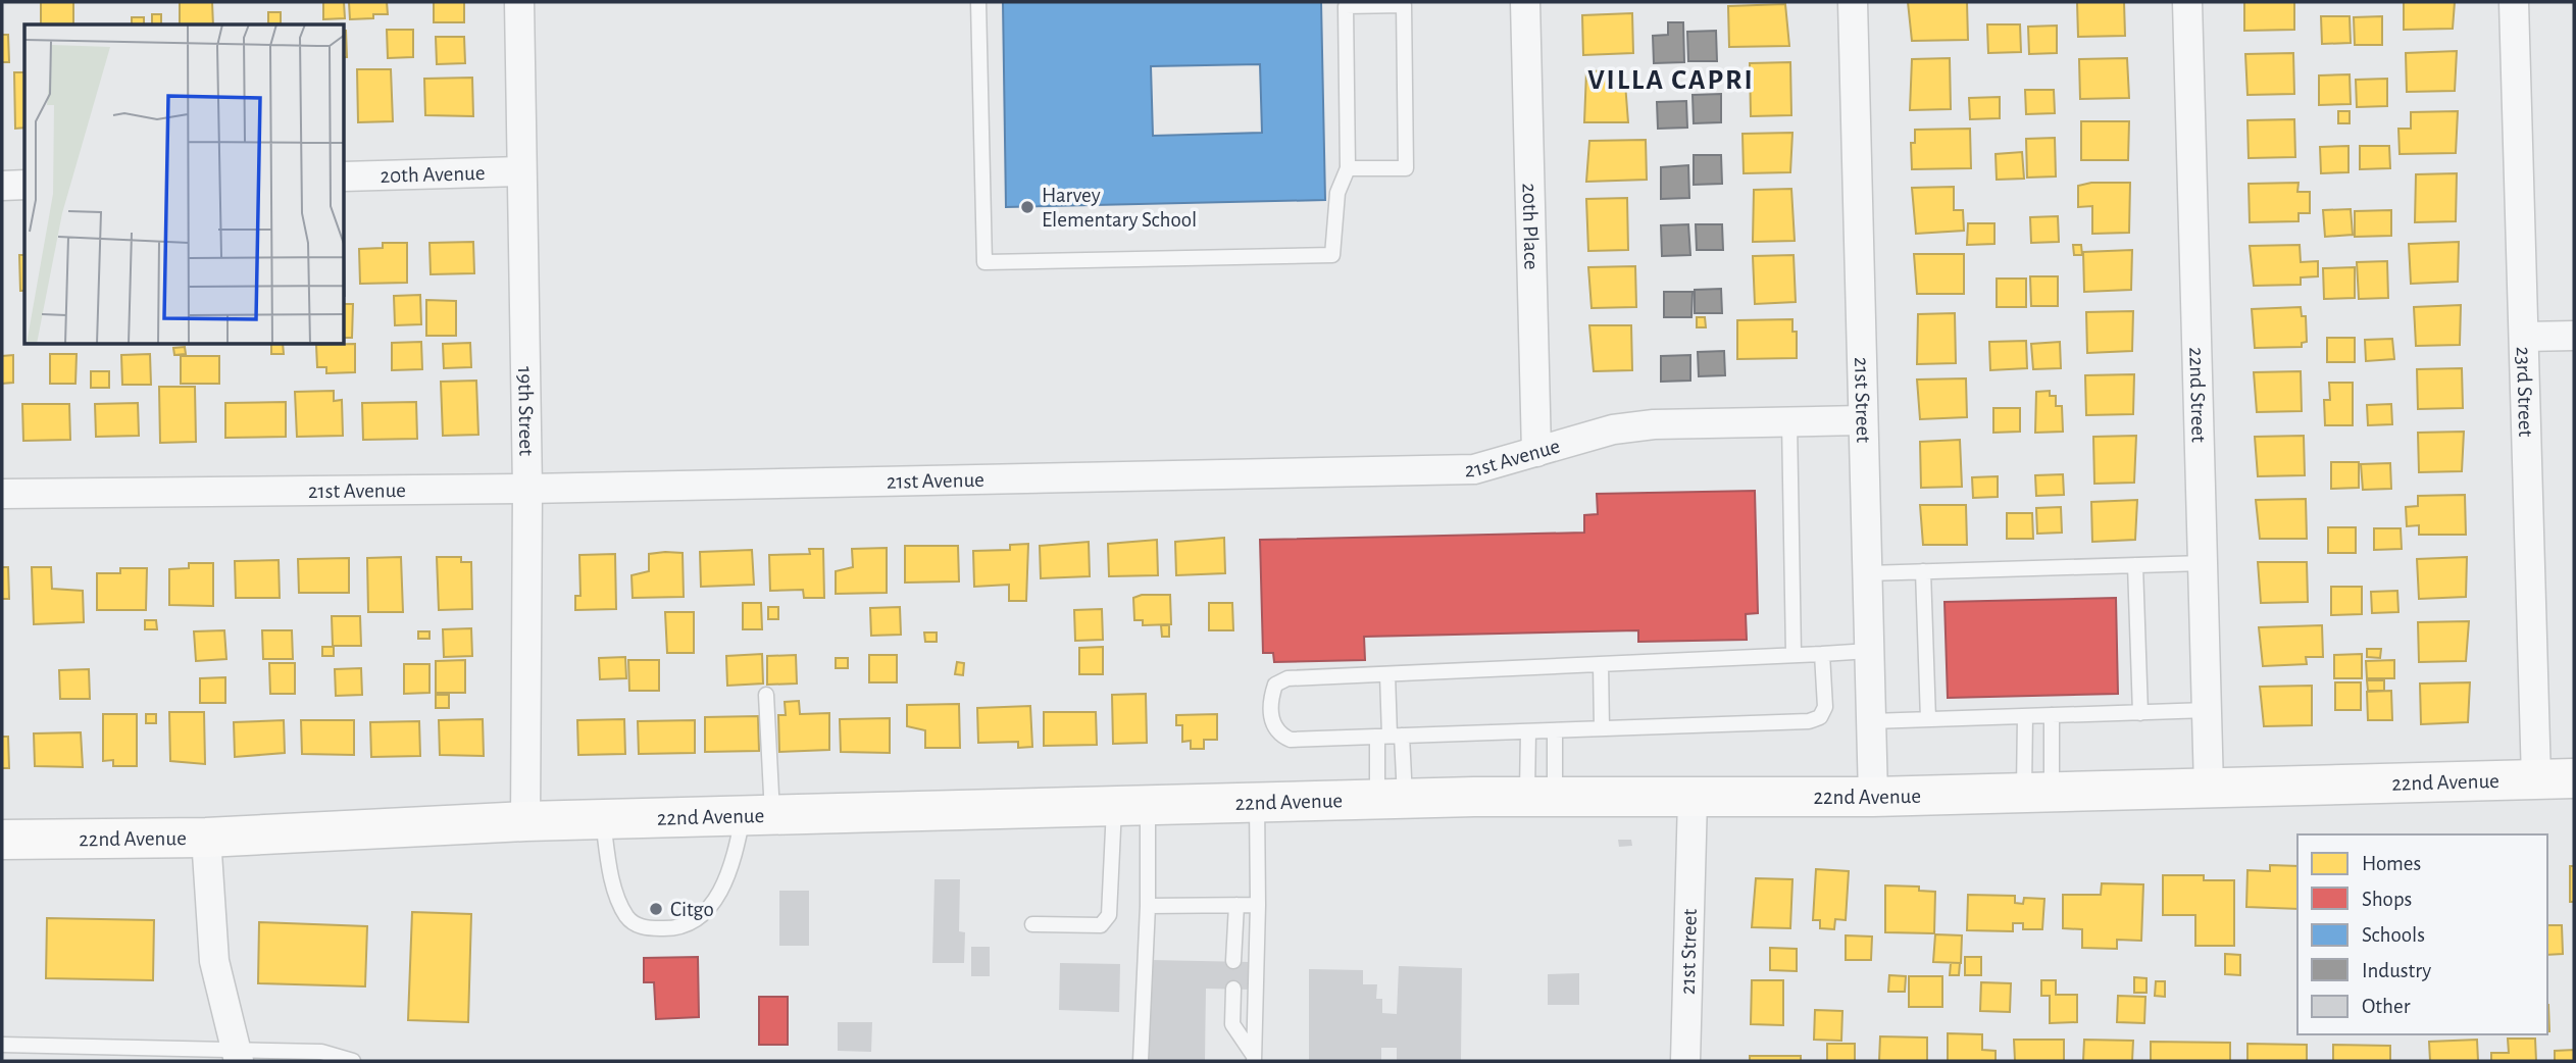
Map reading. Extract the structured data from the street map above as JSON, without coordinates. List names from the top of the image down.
{
  "streets": {
    "street": [
      "20th Avenue",
      "20th Place",
      "23rd Street",
      "22nd Street",
      "21st Street",
      "19th Street",
      "21st Avenue",
      "22nd Avenue"
    ]
  },
  "crossings": [
    ["20th Avenue", "19th Street"],
    ["20th Place", "21st Avenue"],
    ["23rd Street", "22nd Avenue"],
    ["22nd Street", "22nd Avenue"],
    ["21st Street", "21st Avenue"],
    ["21st Street", "22nd Avenue"],
    ["19th Street", "21st Avenue"],
    ["19th Street", "22nd Avenue"]
  ],
  "districts": ["VILLA CAPRI"],
  "places": ["Harvey Elementary School", "Citgo"],
  "legend": [
    "Homes",
    "Shops",
    "Schools",
    "Industry",
    "Other"
  ]
}
